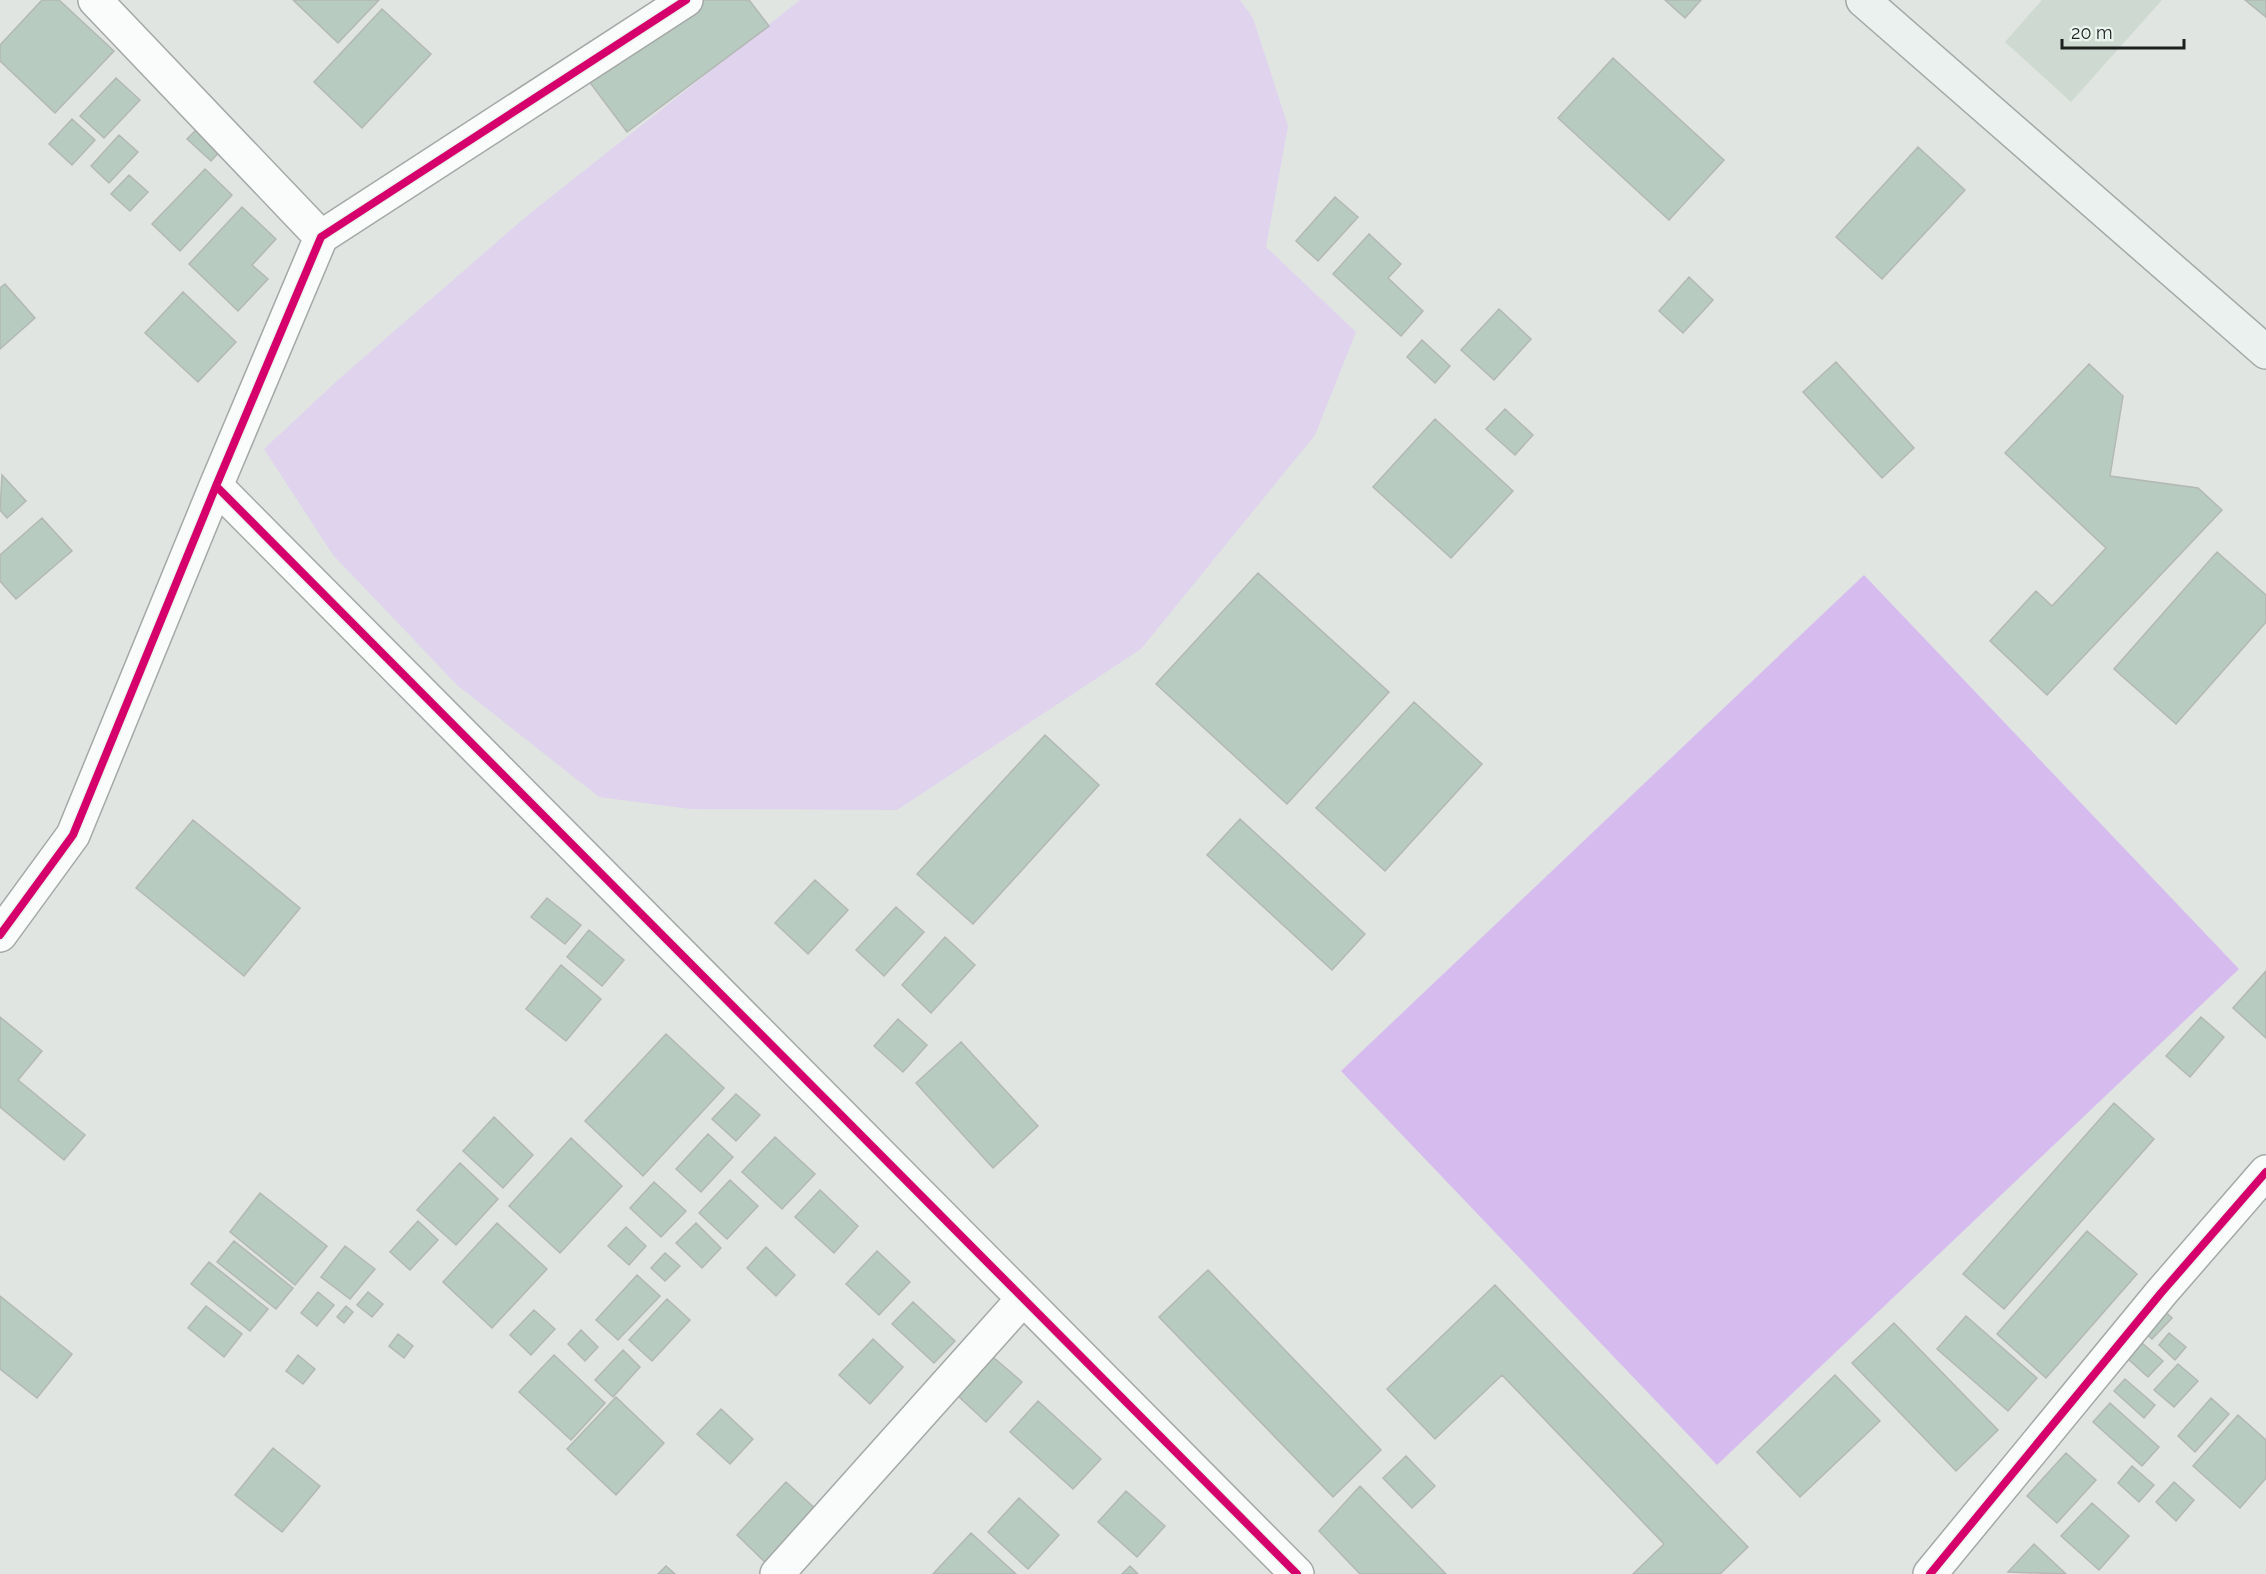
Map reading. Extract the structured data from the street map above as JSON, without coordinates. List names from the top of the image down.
{
  "scale_bar": "20 m"
}
